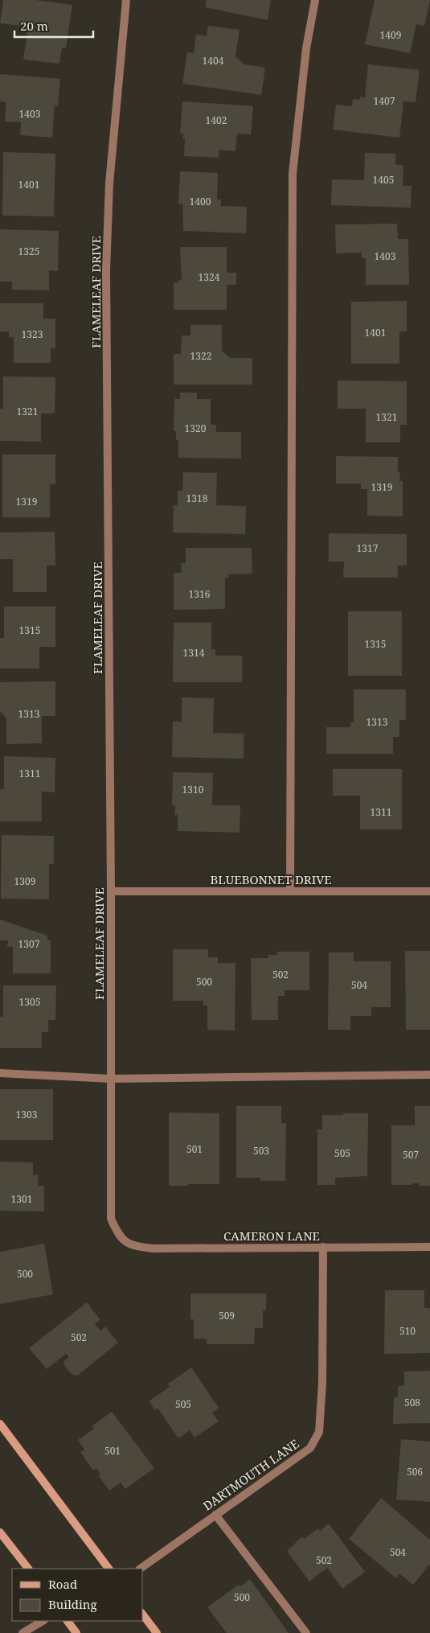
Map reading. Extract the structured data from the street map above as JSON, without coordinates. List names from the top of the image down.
{
  "streets": {
    "street": [
      "FLAMELEAF DRIVE",
      "BLUEBONNET DRIVE",
      "CAMERON LANE",
      "DARTMOUTH LANE"
    ]
  },
  "crossings": [
    ["FLAMELEAF DRIVE", "BLUEBONNET DRIVE"],
    ["FLAMELEAF DRIVE", "CAMERON LANE"],
    ["CAMERON LANE", "DARTMOUTH LANE"]
  ],
  "house_numbers": [
    "1409",
    "1404",
    "1407",
    "1403",
    "1402",
    "1405",
    "1401",
    "1400",
    "1325",
    "1403",
    "1324",
    "1401",
    "1323",
    "1322",
    "1321",
    "1321",
    "1320",
    "1319",
    "1318",
    "1319",
    "1317",
    "1316",
    "1315",
    "1315",
    "1314",
    "1313",
    "1313",
    "1311",
    "1310",
    "1311",
    "1309",
    "1307",
    "502",
    "500",
    "504",
    "1305",
    "1303",
    "501",
    "503",
    "505",
    "507",
    "1301",
    "500",
    "509",
    "510",
    "502",
    "508",
    "505",
    "501",
    "506",
    "504",
    "502",
    "500"
  ],
  "legend": ["Road", "Building"],
  "scale_bar": "20 m"
}
